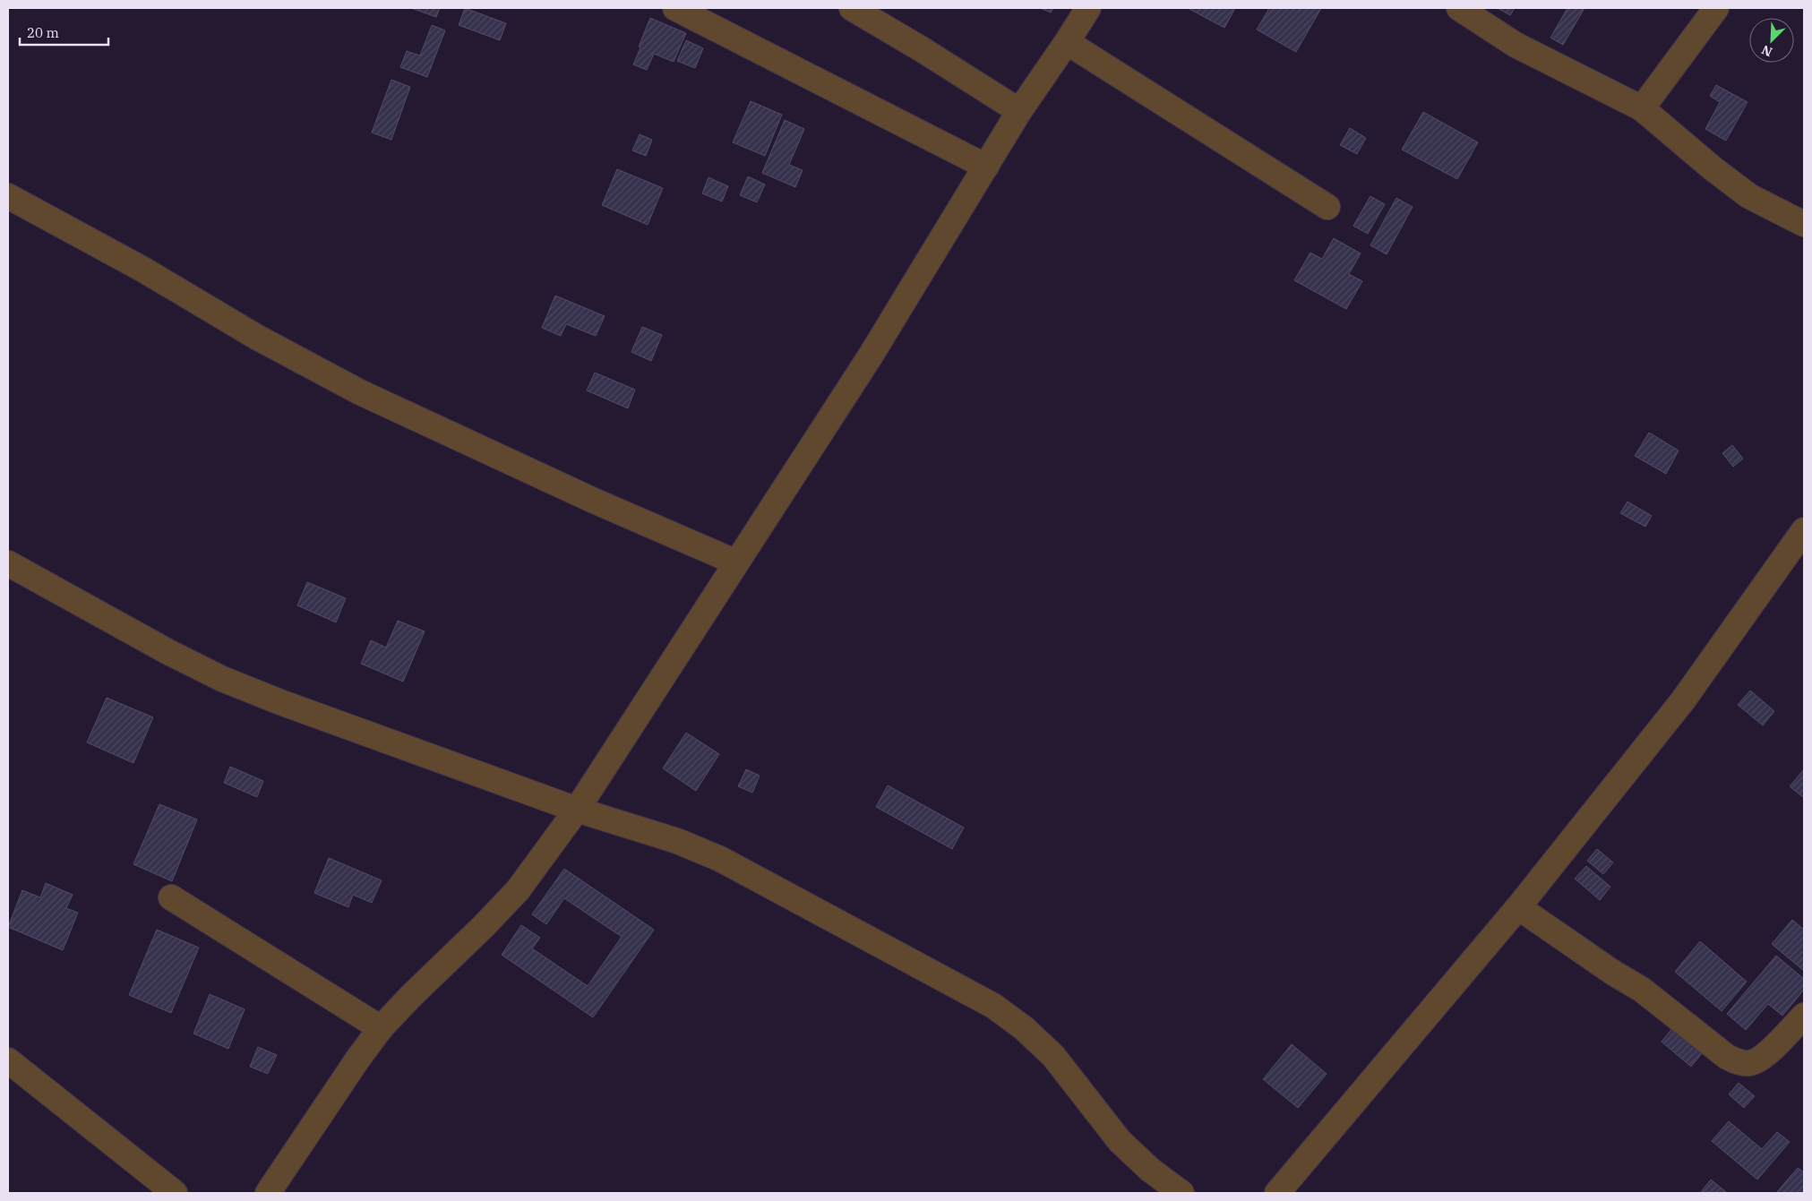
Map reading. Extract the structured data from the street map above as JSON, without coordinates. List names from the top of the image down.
{
  "scale_bar": "20 m",
  "north": "bottom left"
}
